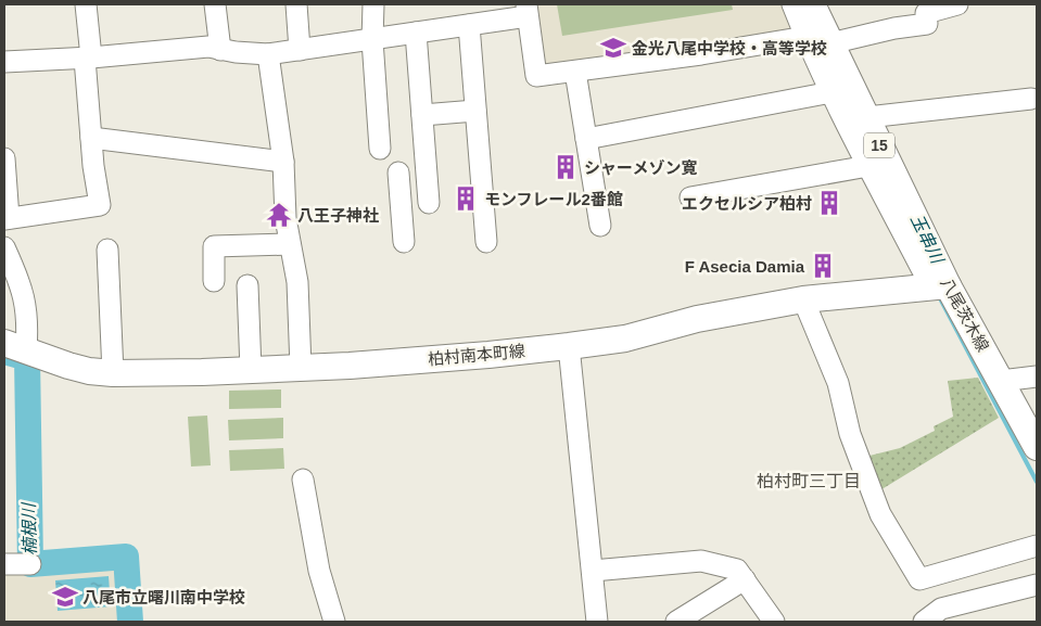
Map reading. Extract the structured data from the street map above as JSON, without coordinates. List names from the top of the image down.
{
  "streets": {
    "main road": ["15", "八尾茨木線", "柏村南本町線"]
  },
  "crossings": [
    ["八尾茨木線", "柏村南本町線"]
  ],
  "districts": ["柏村町三丁目"],
  "water": ["玉串川", "楠根川"],
  "places": {
    "school or university": ["金光八尾中学校・高等学校", "八尾市立曙川南中学校"],
    "building": [
      "シャーメゾン寛",
      "モンフレール2番館",
      "エクセルシア柏村",
      "F Asecia Damia"
    ],
    "temple": ["八王子神社"]
  }
}
